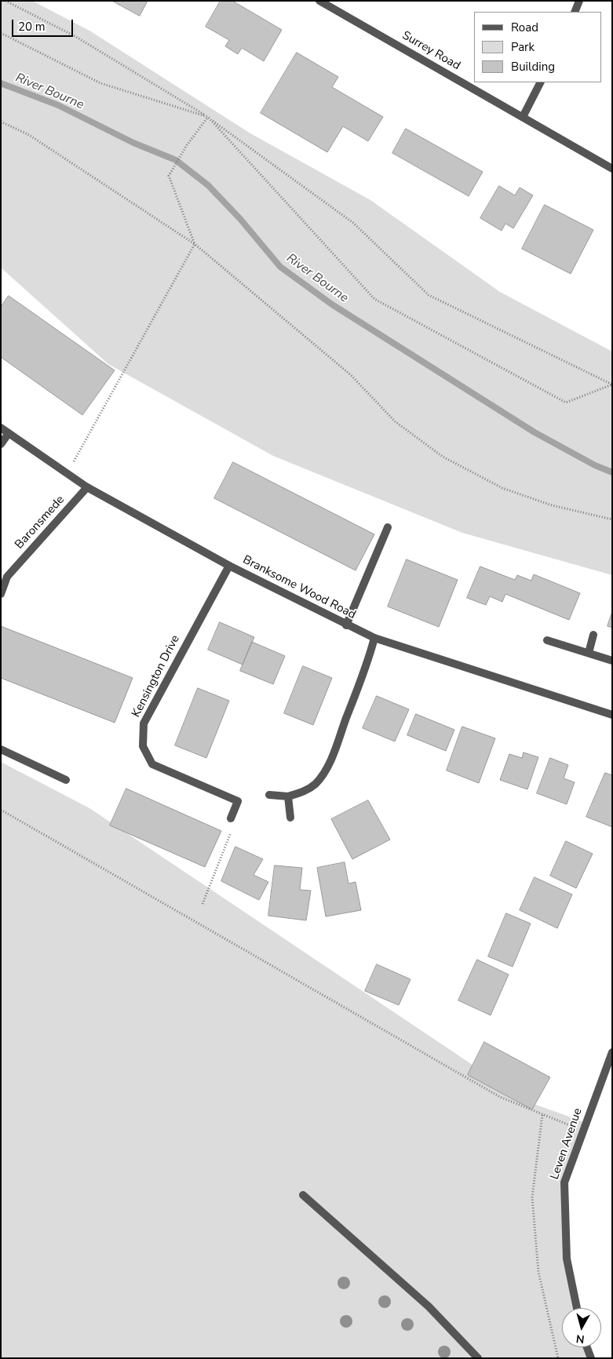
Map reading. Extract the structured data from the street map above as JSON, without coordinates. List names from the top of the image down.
{
  "streets": {
    "street": [
      "Surrey Road",
      "Baronsmede",
      "Branksome Wood Road",
      "Kensington Drive",
      "Leven Avenue"
    ]
  },
  "crossings": [
    ["Baronsmede", "Branksome Wood Road"],
    ["Branksome Wood Road", "Kensington Drive"]
  ],
  "water": ["River Bourne"],
  "legend": ["Road", "Park", "Building"],
  "scale_bar": "20 m",
  "north": "bottom"
}
